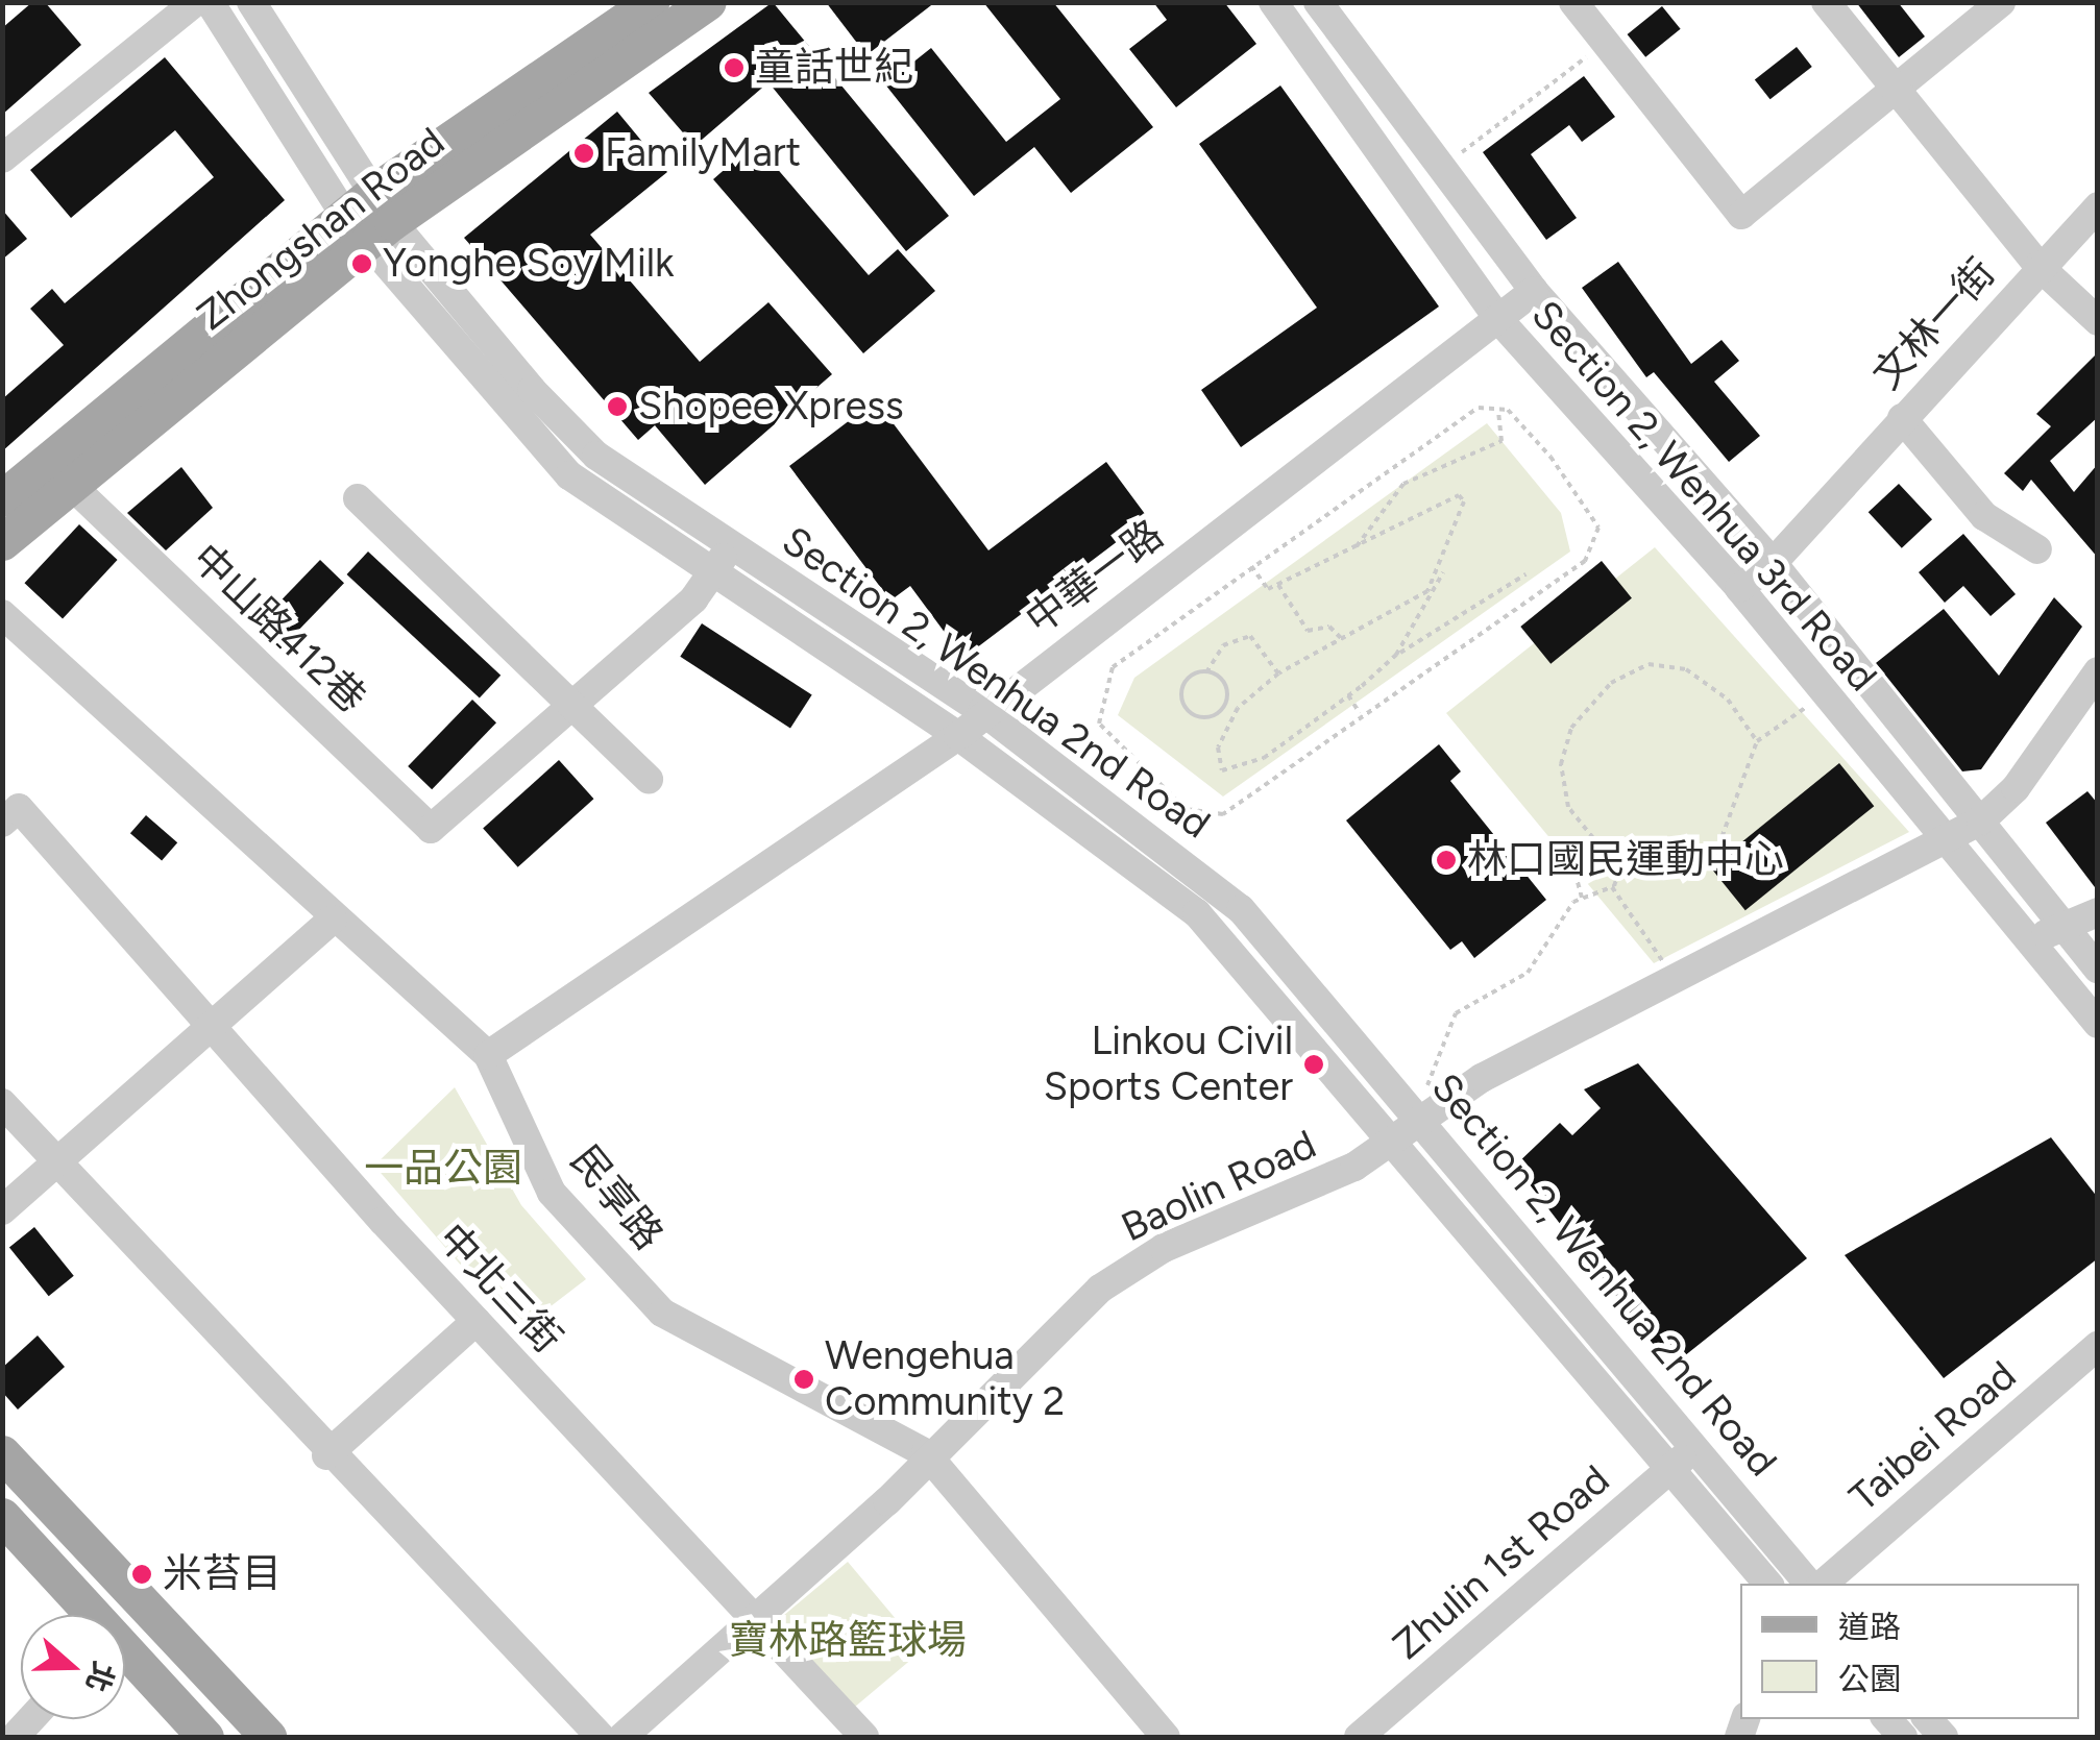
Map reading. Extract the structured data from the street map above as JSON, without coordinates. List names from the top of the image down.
{
  "streets": {
    "main road": ["Zhongshan Road"],
    "street": [
      "文林一街",
      "Section 2, Wenhua 3rd Road",
      "中華一路",
      "中山路412巷",
      "Section 2, Wenhua 2nd Road",
      "Baolin Road",
      "民享路",
      "中北三街",
      "Taibei Road",
      "Zhulin 1st Road"
    ]
  },
  "crossings": [
    ["Zhongshan Road", "中山路412巷"],
    ["Zhongshan Road", "Section 2, Wenhua 2nd Road"],
    ["文林一街", "Section 2, Wenhua 3rd Road"],
    ["Section 2, Wenhua 3rd Road", "中華一路"],
    ["Section 2, Wenhua 3rd Road", "Baolin Road"],
    ["中華一路", "Section 2, Wenhua 2nd Road"],
    ["中華一路", "民享路"],
    ["Section 2, Wenhua 2nd Road", "Baolin Road"],
    ["Section 2, Wenhua 2nd Road", "Zhulin 1st Road"],
    ["Baolin Road", "民享路"],
    ["Baolin Road", "中北三街"]
  ],
  "parks": ["一品公園", "寶林路籃球場"],
  "places": [
    "童話世紀",
    "FamilyMart",
    "Yonghe Soy Milk",
    "Shopee Xpress",
    "林口國民運動中心",
    "Linkou Civil Sports Center",
    "Wengehua Community 2",
    "米苔目"
  ],
  "legend": ["道路", "公園"],
  "north": "right"
}
